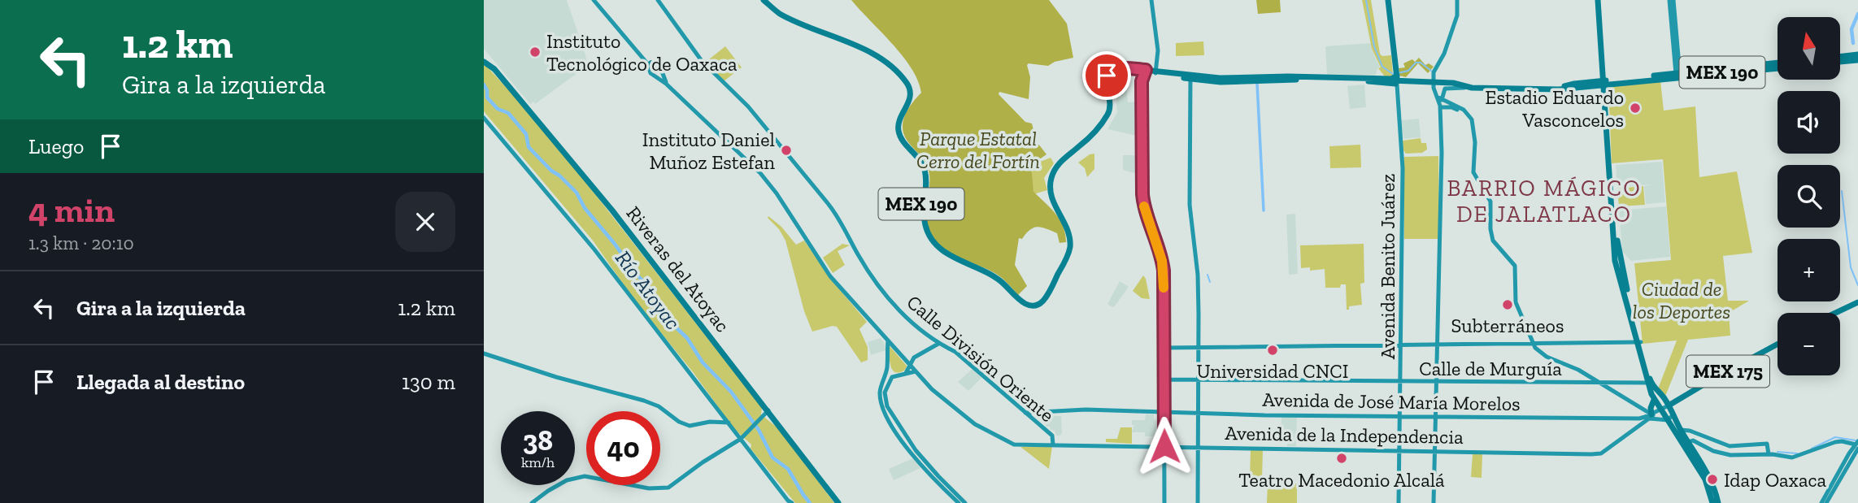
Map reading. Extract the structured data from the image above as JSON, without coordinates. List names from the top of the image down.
{
  "streets": {
    "main road": [
      "MEX 190",
      "Avenida Benito Juárez",
      "Riveras del Atoyac",
      "Calle División Oriente",
      "Calle de Murguía",
      "MEX 175",
      "Avenida de José María Morelos",
      "Avenida de la Independencia"
    ]
  },
  "crossings": [
    ["MEX 190", "Avenida Benito Juárez"],
    ["Avenida Benito Juárez", "Calle de Murguía"],
    ["Avenida Benito Juárez", "Avenida de José María Morelos"],
    ["Avenida Benito Juárez", "Avenida de la Independencia"],
    ["Calle División Oriente", "Avenida de José María Morelos"],
    ["Calle División Oriente", "Avenida de la Independencia"]
  ],
  "districts": ["BARRIO MÁGICO DE JALATLACO"],
  "water": ["Río Atoyac"],
  "parks": ["Parque Estatal Cerro del Fortín", "Ciudad de los Deportes"],
  "places": [
    "Instituto Tecnológico de Oaxaca",
    "Estadio Eduardo Vasconcelos",
    "Instituto Daniel Muñoz Estefan",
    "Subterráneos",
    "Universidad CNCI",
    "Teatro Macedonio Alcalá",
    "Idap Oaxaca"
  ],
  "north": "top",
  "page": {
    "turn": ["1.2 km", "Gira a la izquierda"],
    "map_buttons": ["+", "−"],
    "then": "Luego",
    "heading": ["4 min", "1.3 km · 20:10"],
    "list": [
      {
        "name": "Gira a la izquierda",
        "value": "1.2 km"
      },
      {
        "name": "Llegada al destino",
        "value": "130 m"
      }
    ],
    "speed": "38 km/h",
    "limit": "40"
  }
}
